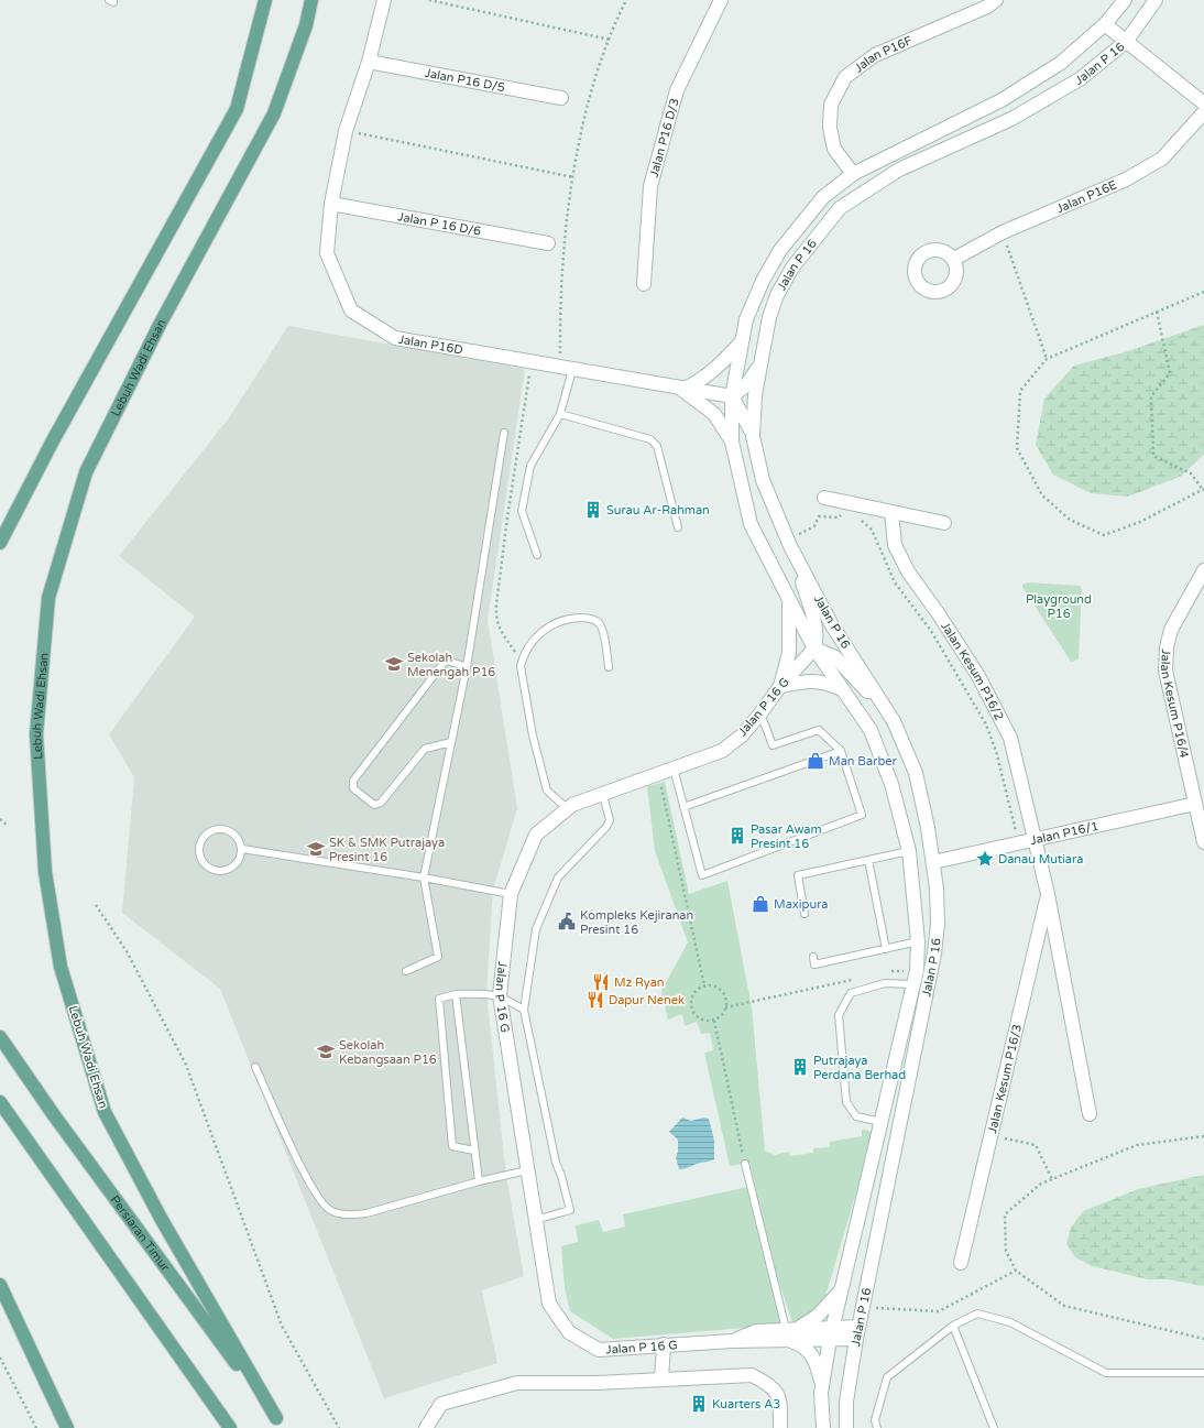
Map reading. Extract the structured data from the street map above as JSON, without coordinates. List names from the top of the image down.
{
  "streets": {
    "main road": ["Lebuh Wadi Ehsan", "Persiaran Timur"],
    "street": [
      "Jalan P16F",
      "Jalan P 16",
      "Jalan P16 D/5",
      "Jalan P16 D/3",
      "Jalan P16E",
      "Jalan P 16 D/6",
      "Jalan P16D",
      "Jalan Kesum P16/2",
      "Jalan Kesum P16/4",
      "Jalan P 16 G",
      "Jalan P16/1",
      "Jalan Kesum P16/3"
    ]
  },
  "crossings": [
    ["Jalan P16F", "Jalan P 16"],
    ["Jalan P 16", "Jalan P16D"],
    ["Jalan P 16", "Jalan P 16 G"],
    ["Jalan P 16", "Jalan P16/1"],
    ["Jalan P16 D/5", "Jalan P16D"],
    ["Jalan P 16 D/6", "Jalan P16D"],
    ["Lebuh Wadi Ehsan", "Persiaran Timur"],
    ["Jalan Kesum P16/2", "Jalan P16/1"],
    ["Jalan Kesum P16/2", "Jalan Kesum P16/3"],
    ["Jalan Kesum P16/4", "Jalan P16/1"],
    ["Jalan P16/1", "Jalan Kesum P16/3"]
  ],
  "parks": ["Playground P16"],
  "places": {
    "building": [
      "Surau Ar-Rahman",
      "Pasar Awam Presint 16",
      "Putrajaya Perdana Berhad",
      "Kuarters A3"
    ],
    "school or university": ["Sekolah Menengah P16", "SK & SMK Putrajaya Presint 16", "Sekolah Kebangsaan P16"],
    "shop": ["Man Barber", "Maxipura"],
    "place": ["Danau Mutiara"],
    "public building": ["Kompleks Kejiranan Presint 16"],
    "restaurant": ["Mz Ryan", "Dapur Nenek"]
  }
}
